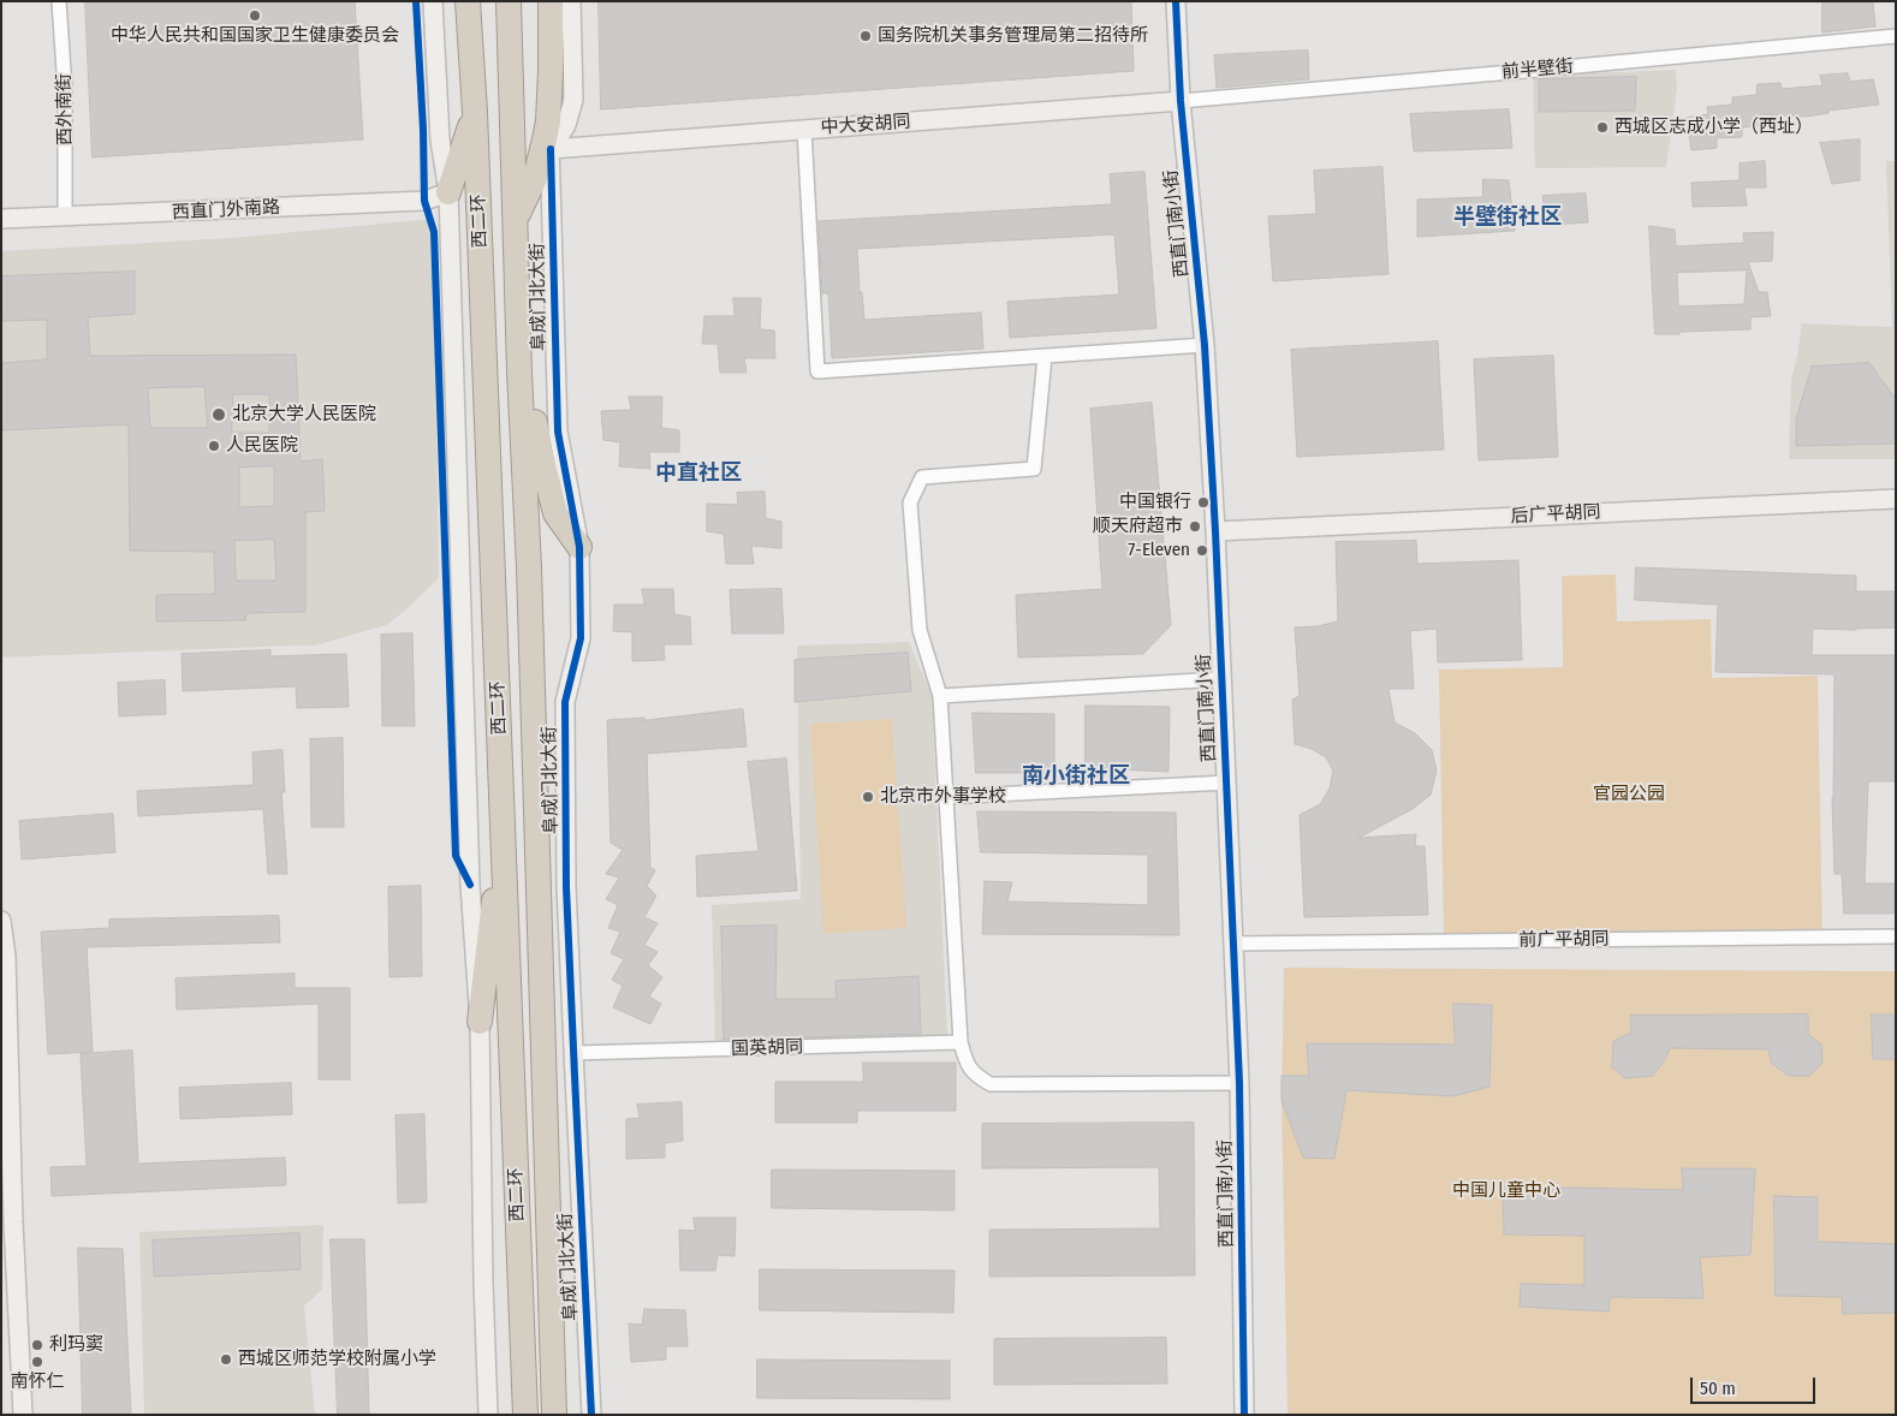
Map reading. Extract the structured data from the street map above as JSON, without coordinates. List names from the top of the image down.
{
  "streets": {
    "highway": ["西二环"],
    "street": [
      "前半壁街",
      "西外南街",
      "中大安胡同",
      "西直门外南路",
      "西直门南小街",
      "阜成门北大街",
      "后广平胡同",
      "前广平胡同",
      "国英胡同"
    ]
  },
  "crossings": [
    ["前半壁街", "中大安胡同"],
    ["前半壁街", "西直门南小街"],
    ["西外南街", "西直门外南路"],
    ["中大安胡同", "西直门南小街"],
    ["中大安胡同", "阜成门北大街"],
    ["西直门南小街", "后广平胡同"],
    ["西直门南小街", "前广平胡同"],
    ["阜成门北大街", "国英胡同"]
  ],
  "districts": ["半壁街社区", "中直社区", "南小街社区"],
  "parks": ["官园公园", "中国儿童中心"],
  "places": [
    "中华人民共和国国家卫生健康委员会",
    "国务院机关事务管理局第二招待所",
    "西城区志成小学（西址）",
    "北京大学人民医院",
    "人民医院",
    "中国银行",
    "顺天府超市",
    "7-Eleven",
    "北京市外事学校",
    "利玛窦",
    "西城区师范学校附属小学",
    "南怀仁"
  ],
  "scale_bar": "50 m"
}
